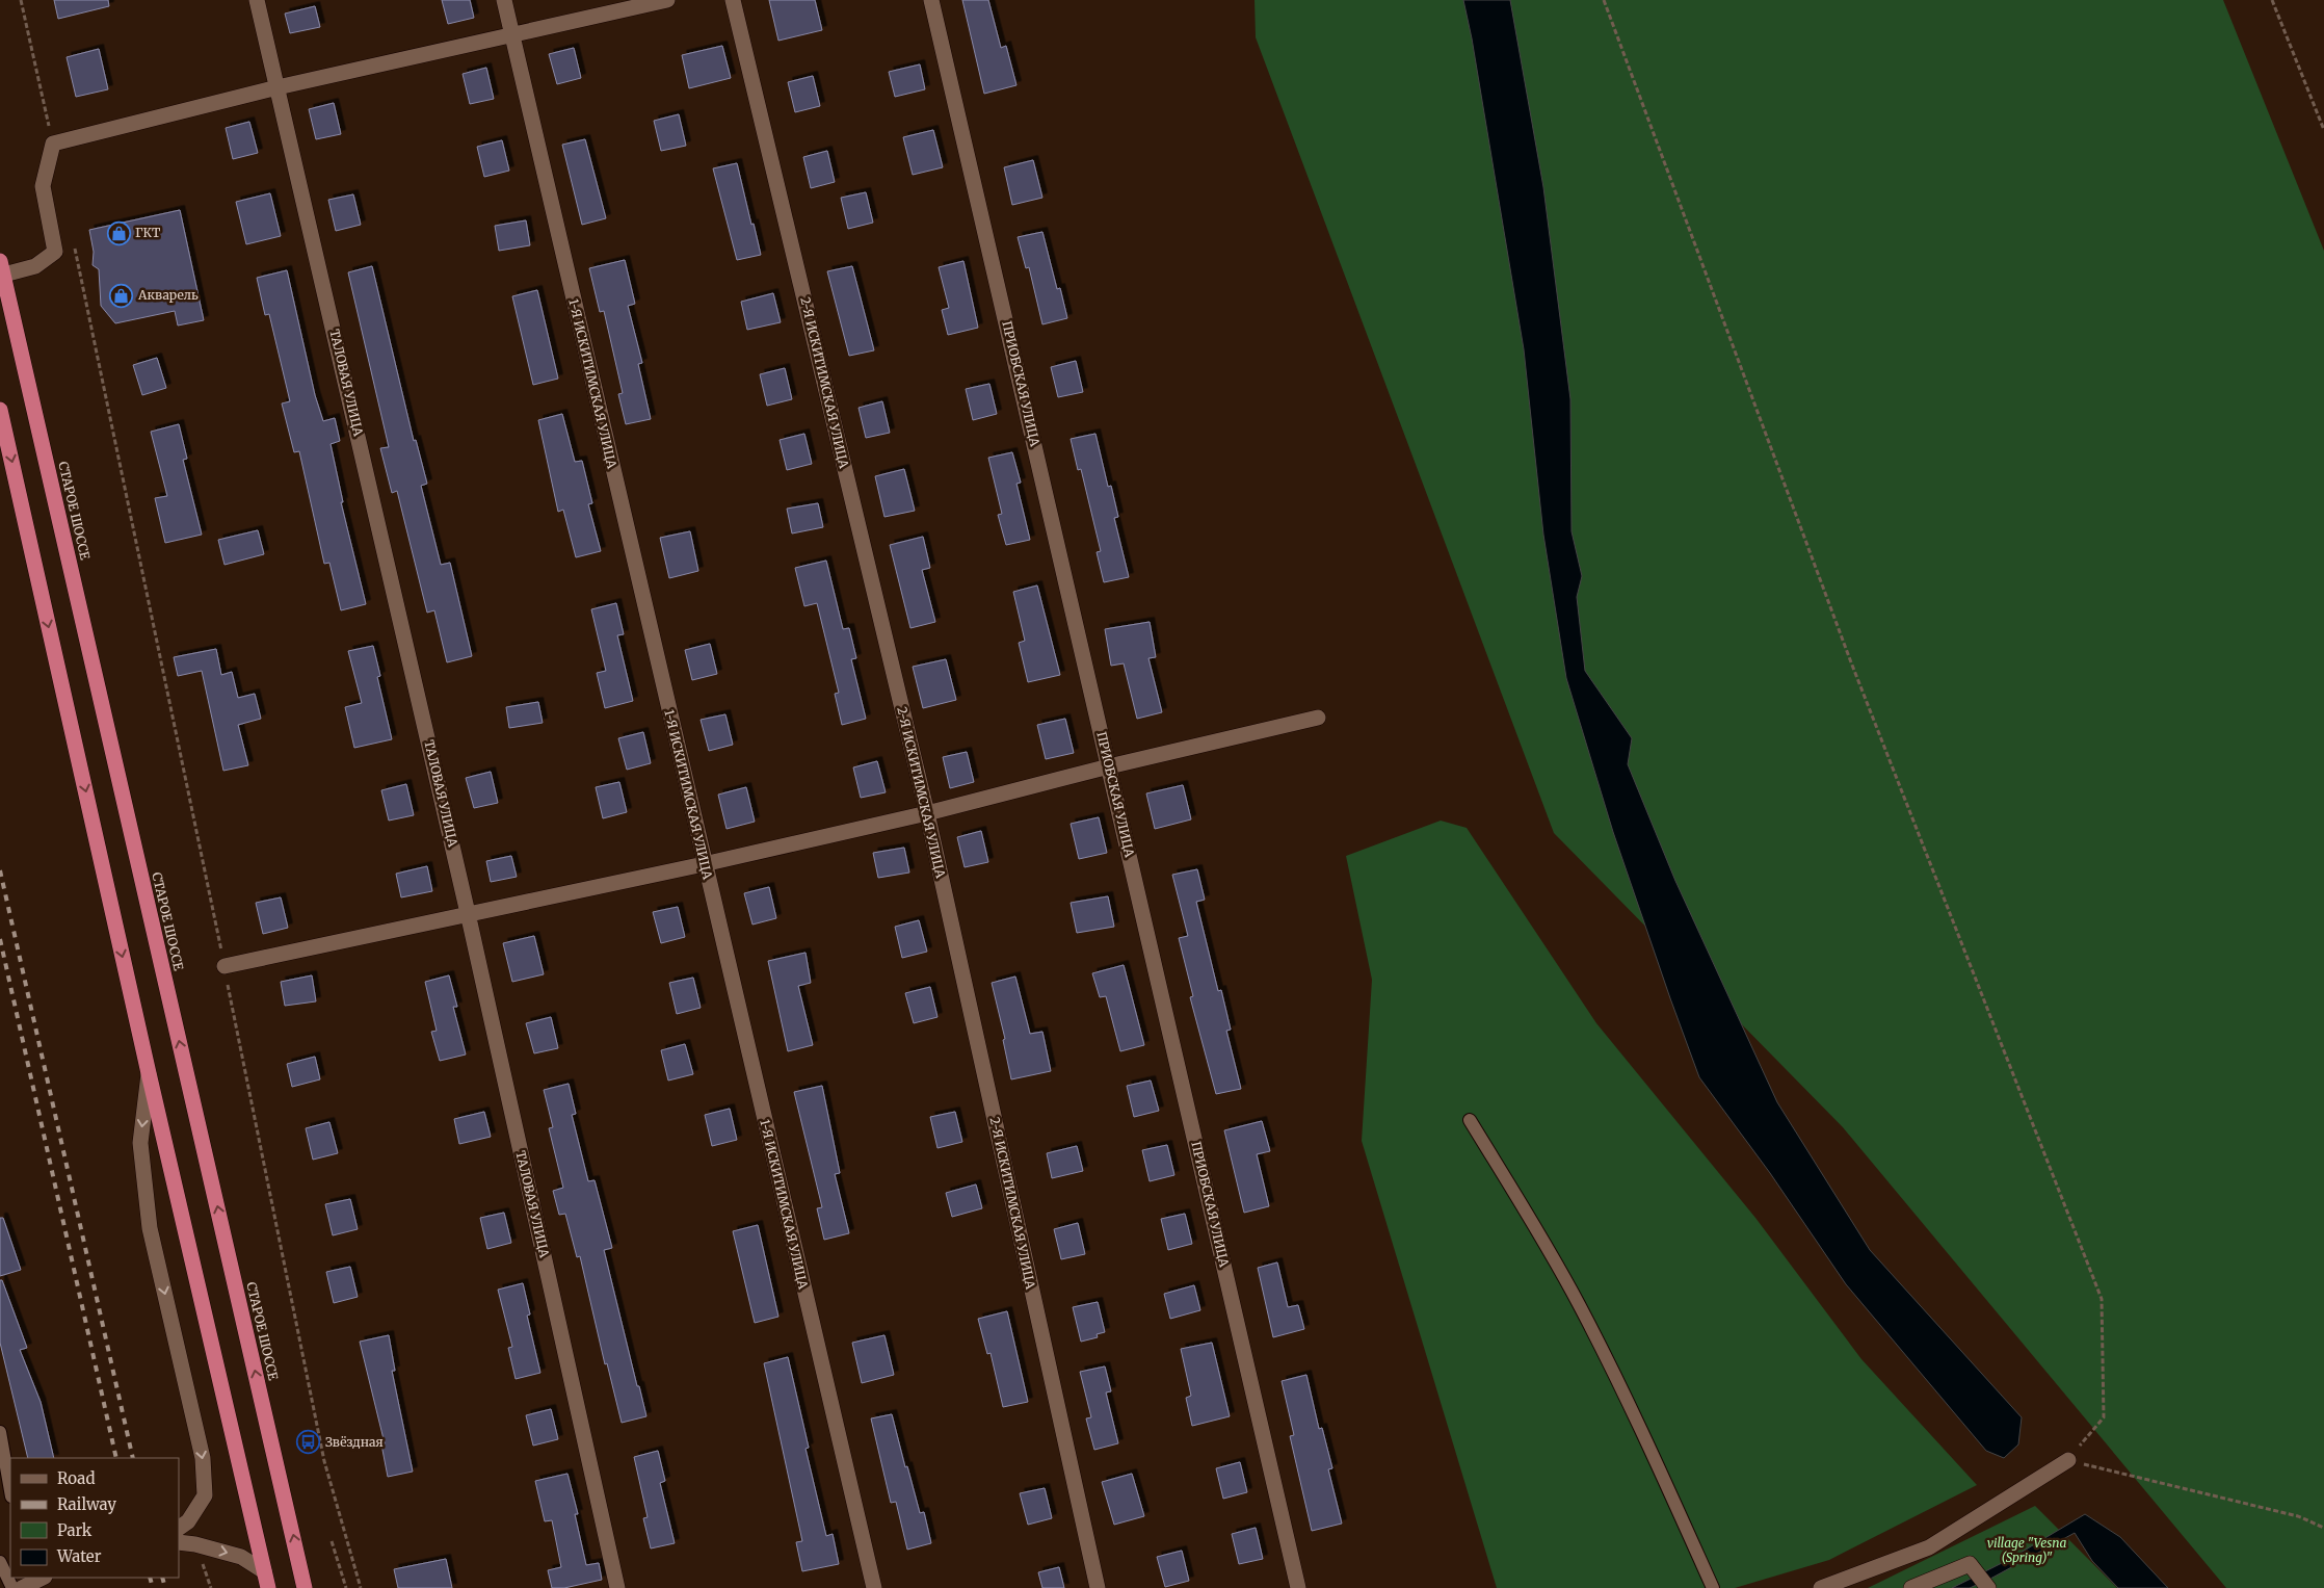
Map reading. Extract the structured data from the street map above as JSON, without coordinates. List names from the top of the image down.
{
  "streets": {
    "highway": ["СТАРОЕ ШОССЕ"],
    "street": [
      "ТАЛОВАЯ УЛИЦА",
      "2-Я ИСКИТИМСКАЯ УЛИЦА",
      "1-Я ИСКИТИМСКАЯ УЛИЦА",
      "ПРИОБСКАЯ УЛИЦА"
    ]
  },
  "parks": ["village \"Vesna (Spring)\""],
  "places": {
    "shop": ["ГКТ", "Акварель"],
    "bus stop": ["Звёздная"]
  },
  "legend": [
    "Road",
    "Railway",
    "Park",
    "Water"
  ]
}
